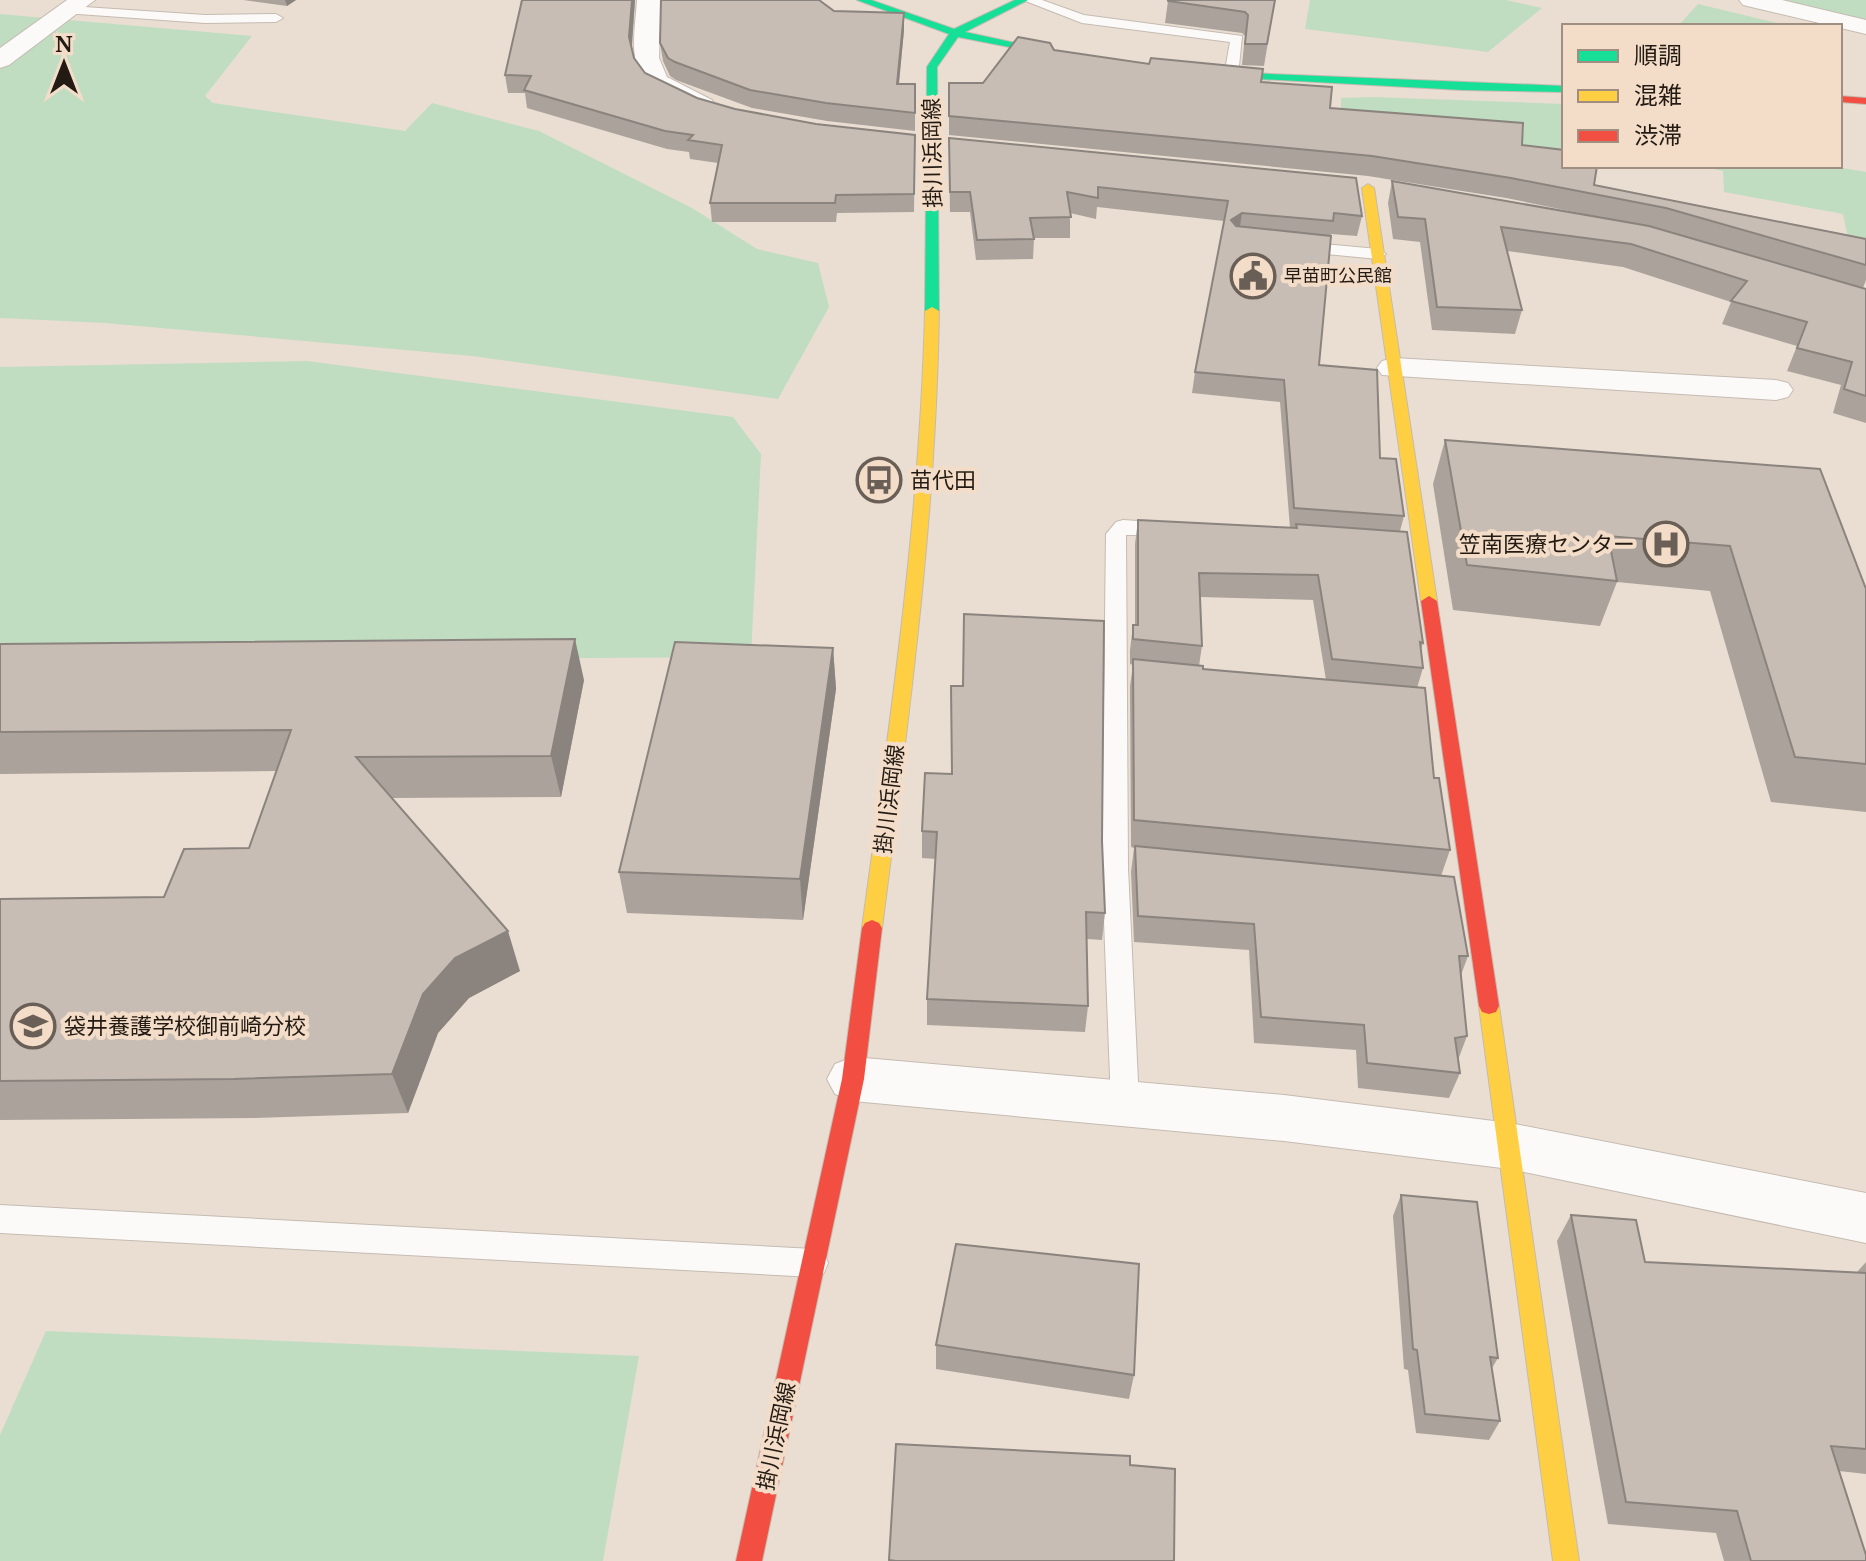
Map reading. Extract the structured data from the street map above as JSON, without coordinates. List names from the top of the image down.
{
  "streets": {
    "main road": ["掛川浜岡線"]
  },
  "places": {
    "public building": ["早苗町公民館"],
    "bus stop": ["苗代田"],
    "hospital": ["笠南医療センター"],
    "school or university": ["袋井養護学校御前崎分校"]
  },
  "legend": ["順調", "混雑", "渋滞"],
  "north": "top"
}
